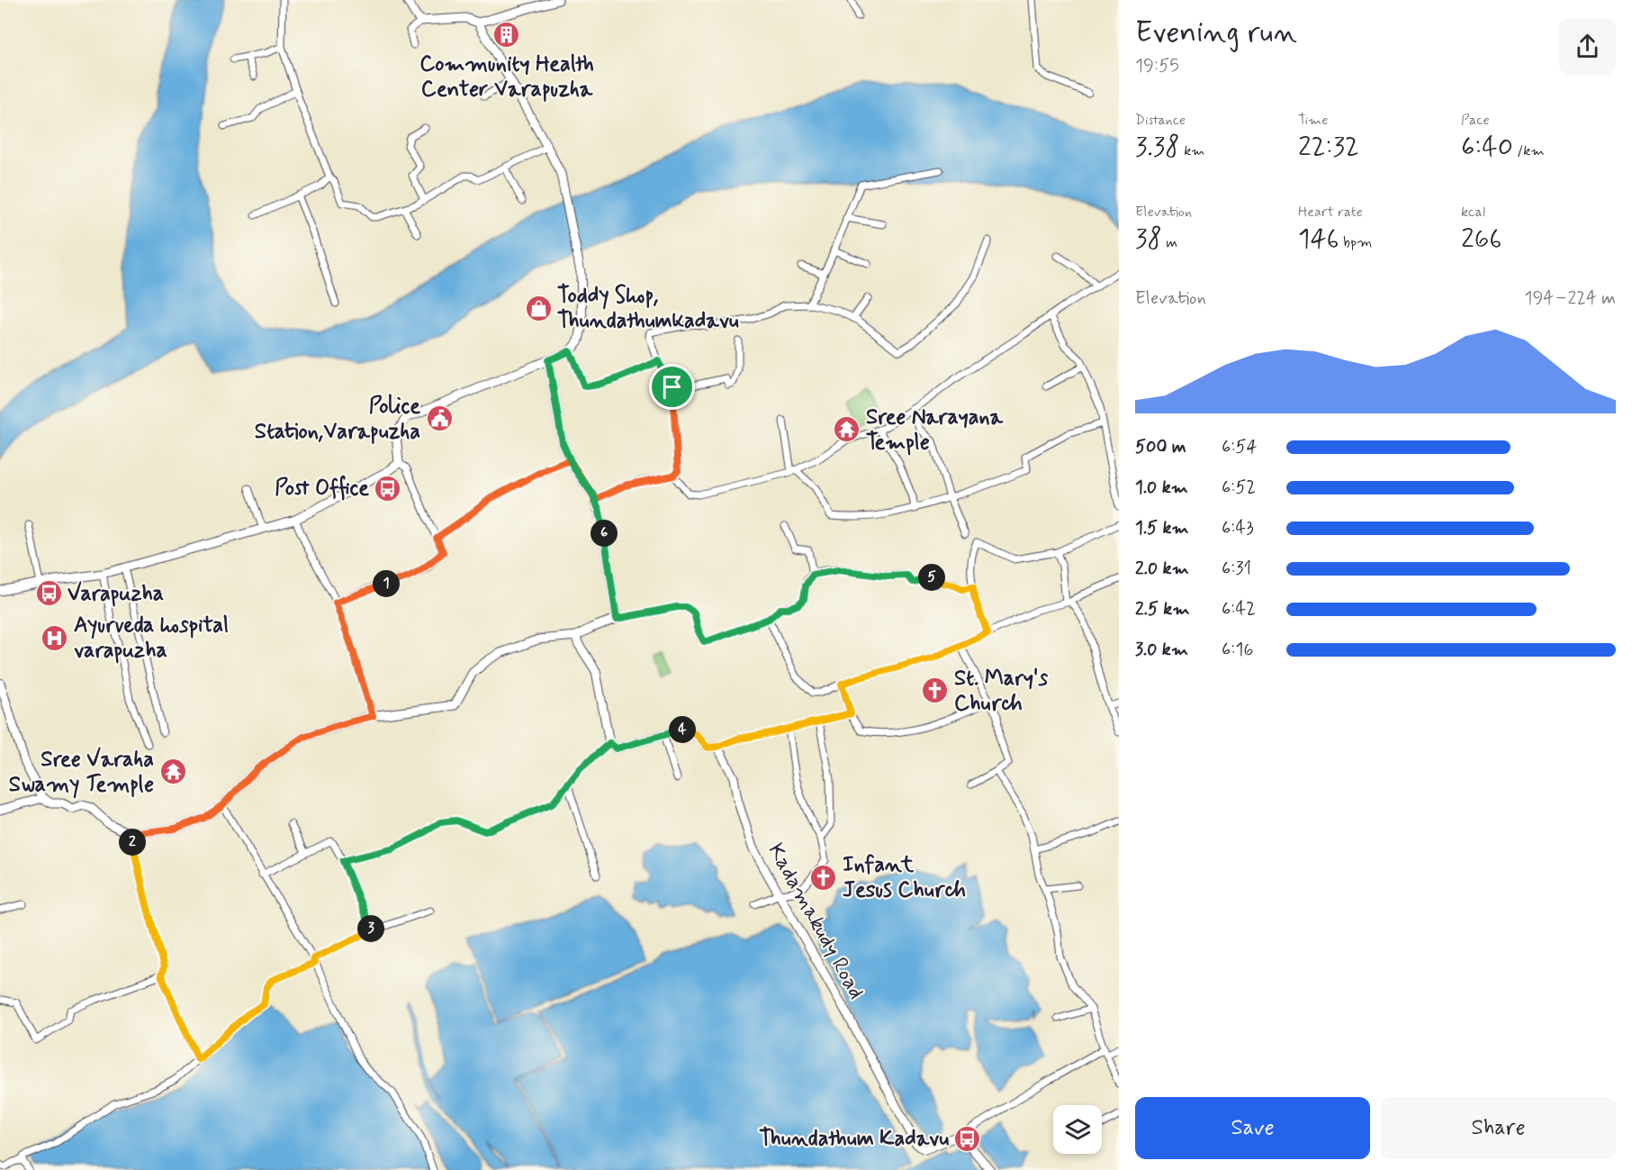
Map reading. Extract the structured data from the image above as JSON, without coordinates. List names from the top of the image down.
{
  "streets": {
    "street": ["Kadamakudy Road"]
  },
  "places": {
    "building": ["Community Health Center Varapuzha"],
    "shop": ["Toddy Shop, Thundathumkadavu"],
    "public building": ["Police Station,Varapuzha"],
    "temple": ["Sree Narayana Temple", "Sree Varaha Swamy Temple"],
    "bus stop": ["Post Office", "Varapuzha", "Thundathum Kadavu"],
    "hospital": ["Ayurveda hospital varapuzha"],
    "church": ["St. Mary's Church", "Infant Jesus Church"]
  },
  "page": {
    "heading": ["Evening run", "19:55"],
    "stats": [
      ["Distance", "3.38 km"],
      ["Time", "22:32"],
      ["Pace", "6:40 /km"],
      ["Elevation", "38 m"],
      ["Heart rate", "146 bpm"],
      ["kcal", "266"]
    ],
    "chart": ["Elevation", "194–224 m"],
    "list": [
      {
        "name": "500 m",
        "note": "6:54"
      },
      {
        "name": "1.0 km",
        "note": "6:52"
      },
      {
        "name": "1.5 km",
        "note": "6:43"
      },
      {
        "name": "2.0 km",
        "note": "6:31"
      },
      {
        "name": "2.5 km",
        "note": "6:42"
      },
      {
        "name": "3.0 km",
        "note": "6:16"
      }
    ],
    "pins": [
      "6",
      "5",
      "1",
      "4",
      "2",
      "3"
    ],
    "buttons": ["Save", "Share"]
  }
}
